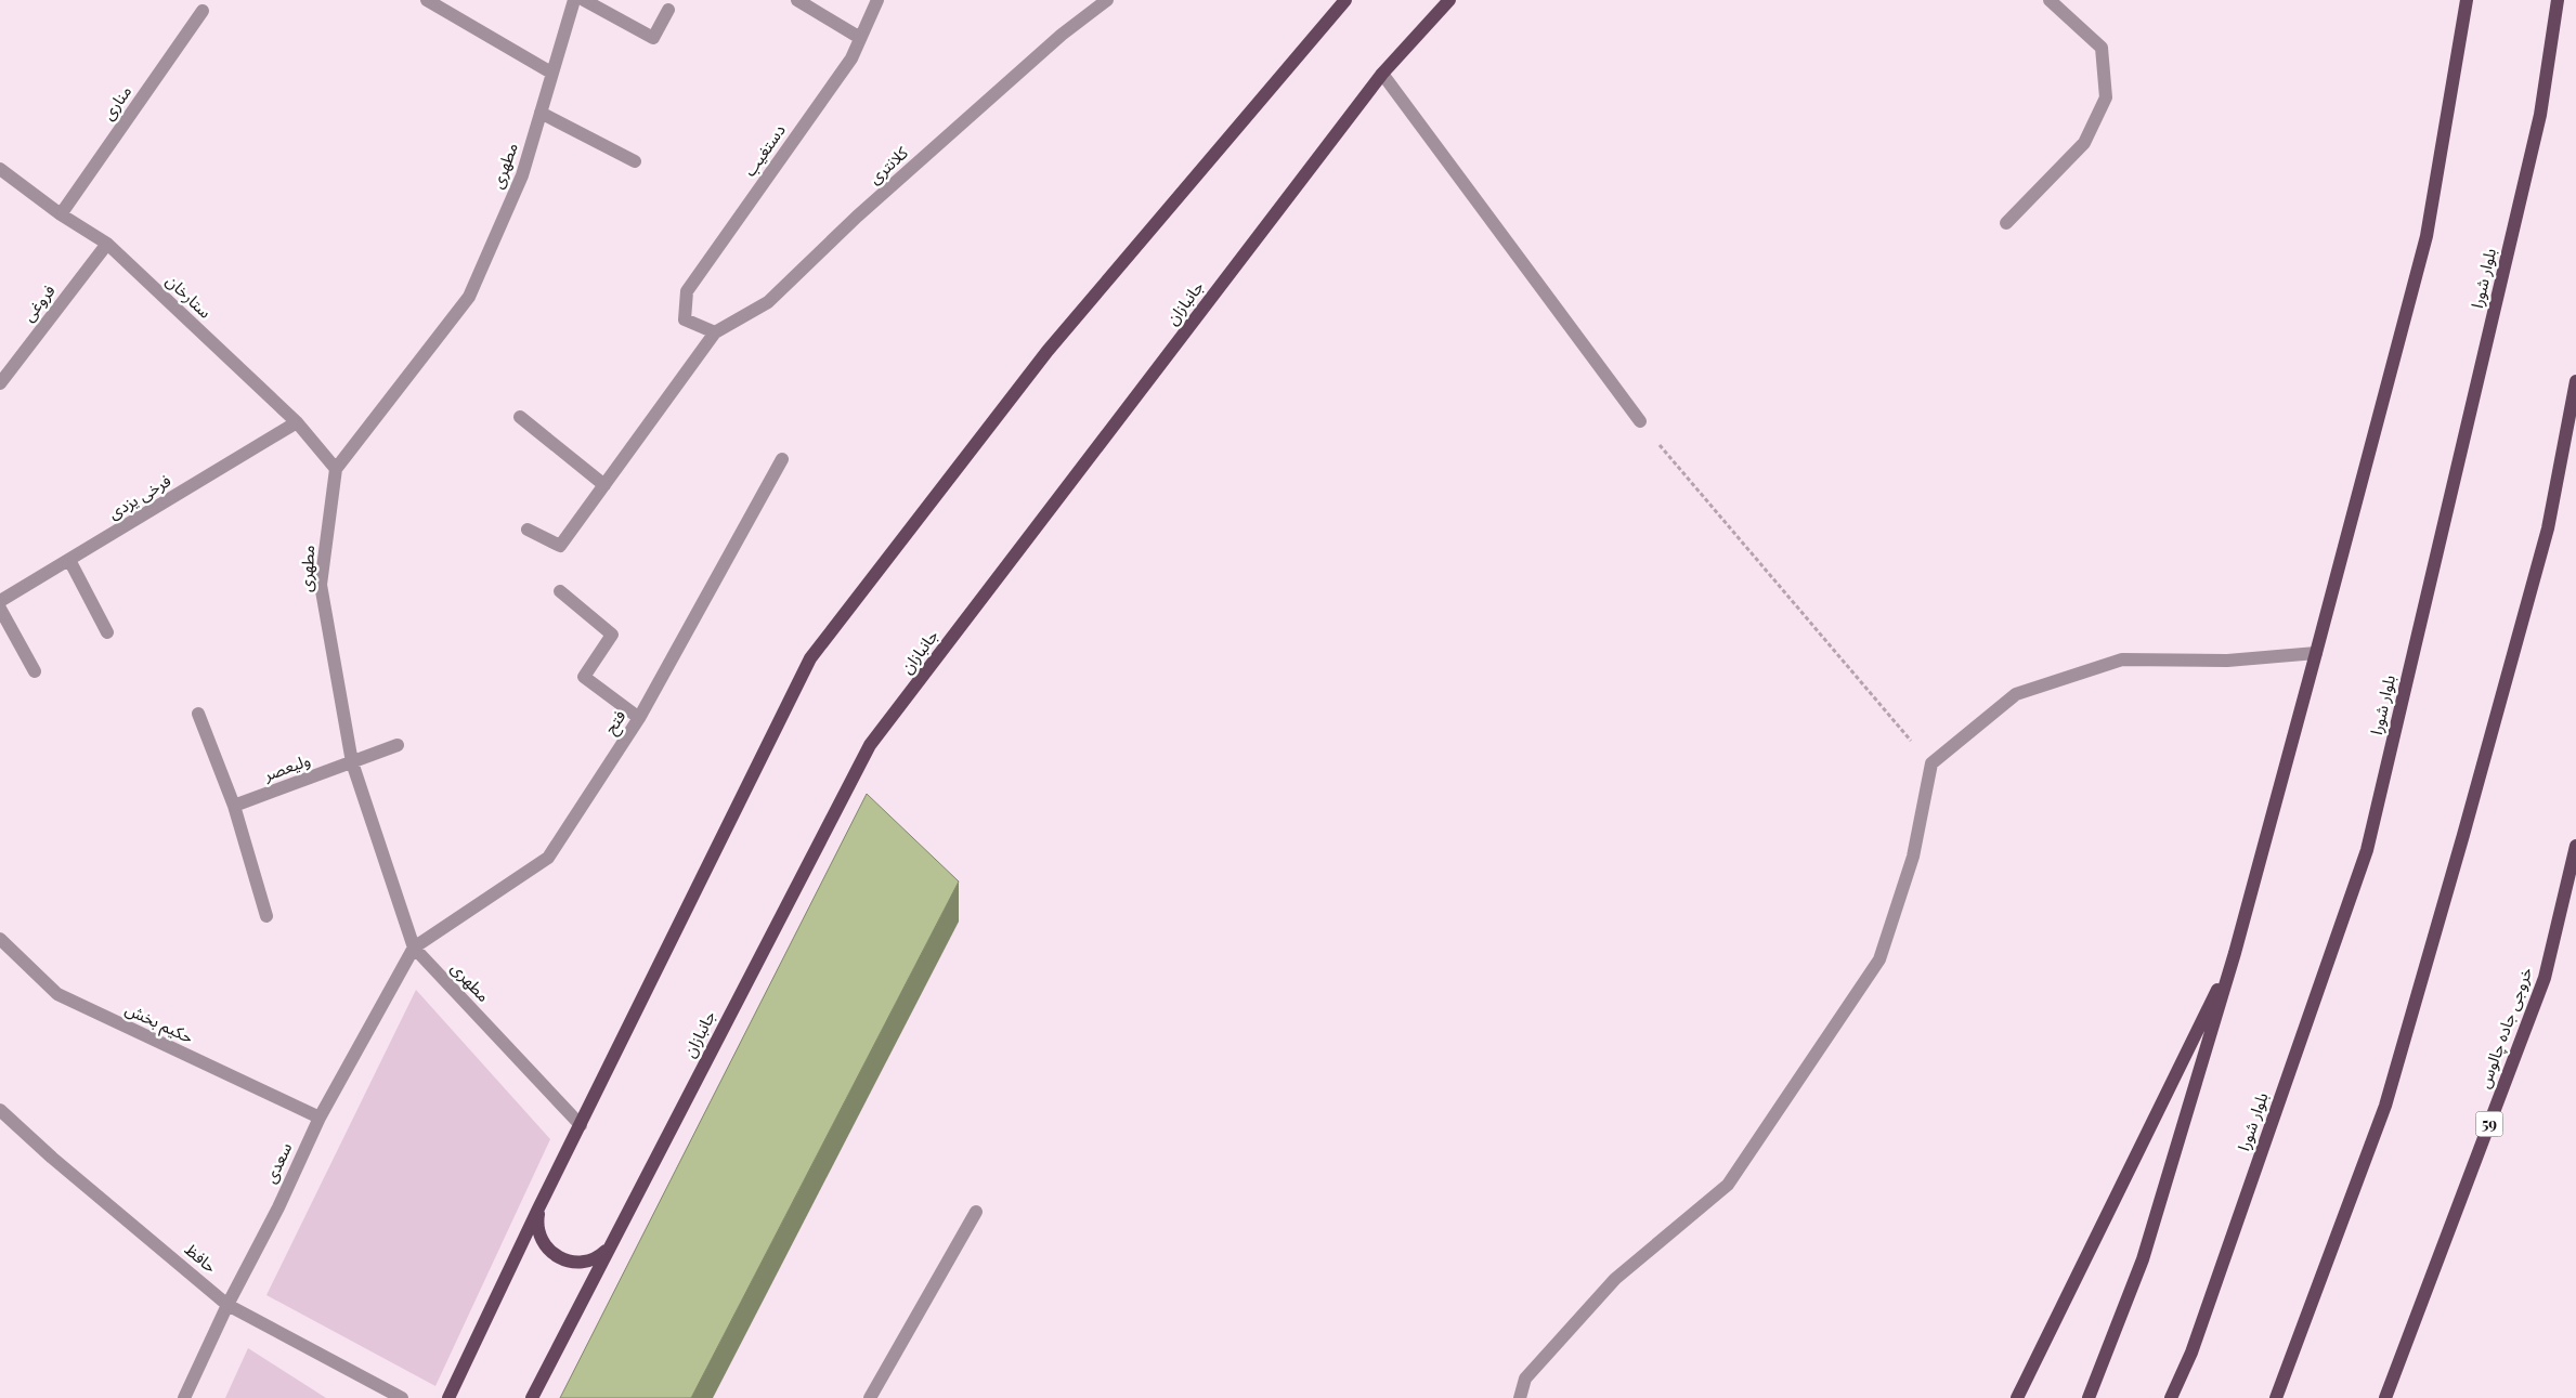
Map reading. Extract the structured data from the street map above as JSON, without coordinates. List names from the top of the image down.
{
  "streets": {
    "main road": [
      "بلوار شورا",
      "جانبازان",
      "خروجی جاده چالوس",
      "59"
    ],
    "street": [
      "مناری",
      "دستغیب",
      "مطهری",
      "کلانتری",
      "ستارخان",
      "فروغی",
      "فرخی یزدی",
      "فتح",
      "ولیعصر",
      "حکیم بخش",
      "سعدی",
      "حافظ"
    ]
  },
  "crossings": [
    ["مناری", "ستارخان"],
    ["دستغیب", "کلانتری"],
    ["مطهری", "ستارخان"],
    ["مطهری", "فتح"],
    ["مطهری", "ولیعصر"],
    ["مطهری", "سعدی"],
    ["ستارخان", "فروغی"],
    ["ستارخان", "فرخی یزدی"],
    ["فتح", "سعدی"],
    ["حکیم بخش", "سعدی"],
    ["سعدی", "حافظ"]
  ]
}
